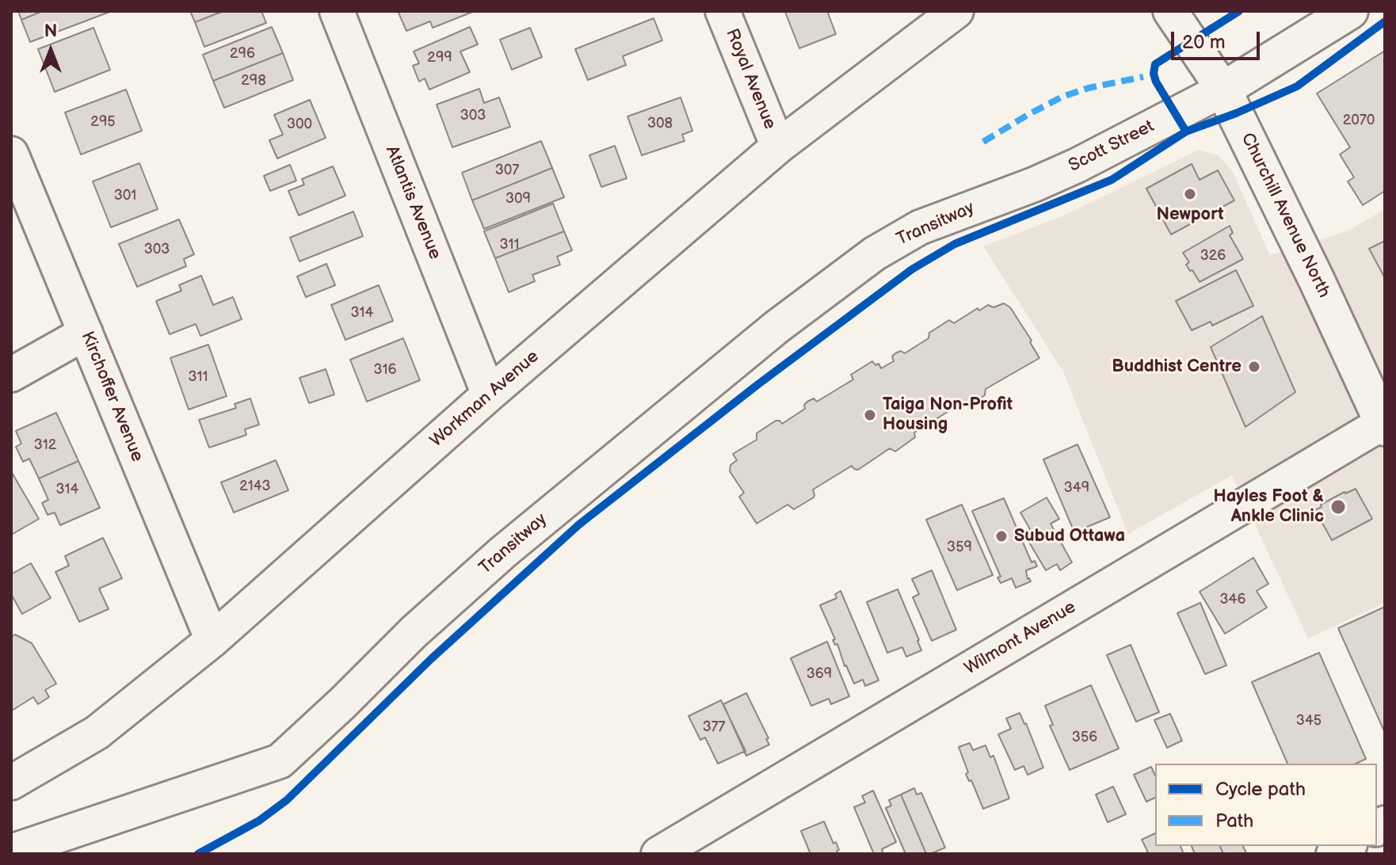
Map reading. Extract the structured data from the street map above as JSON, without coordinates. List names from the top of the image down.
{
  "streets": {
    "main road": ["Scott Street", "Churchill Avenue North"],
    "street": [
      "Royal Avenue",
      "Atlantis Avenue",
      "Transitway",
      "Kirchoffer Avenue",
      "Workman Avenue",
      "Wilmont Avenue"
    ]
  },
  "crossings": [
    ["Royal Avenue", "Workman Avenue"],
    ["Scott Street", "Churchill Avenue North"],
    ["Scott Street", "Transitway"],
    ["Atlantis Avenue", "Workman Avenue"],
    ["Churchill Avenue North", "Wilmont Avenue"],
    ["Kirchoffer Avenue", "Workman Avenue"]
  ],
  "places": [
    "Newport",
    "Buddhist Centre",
    "Taiga Non-Profit Housing",
    "Hayles Foot & Ankle Clinic",
    "Subud Ottawa"
  ],
  "house_numbers": [
    "296",
    "299",
    "298",
    "303",
    "2070",
    "295",
    "308",
    "300",
    "307",
    "301",
    "309",
    "311",
    "303",
    "326",
    "314",
    "316",
    "311",
    "312",
    "2143",
    "349",
    "314",
    "359",
    "346",
    "369",
    "345",
    "377",
    "356"
  ],
  "legend": ["Cycle path", "Path"],
  "scale_bar": "20 m",
  "north": "top"
}
